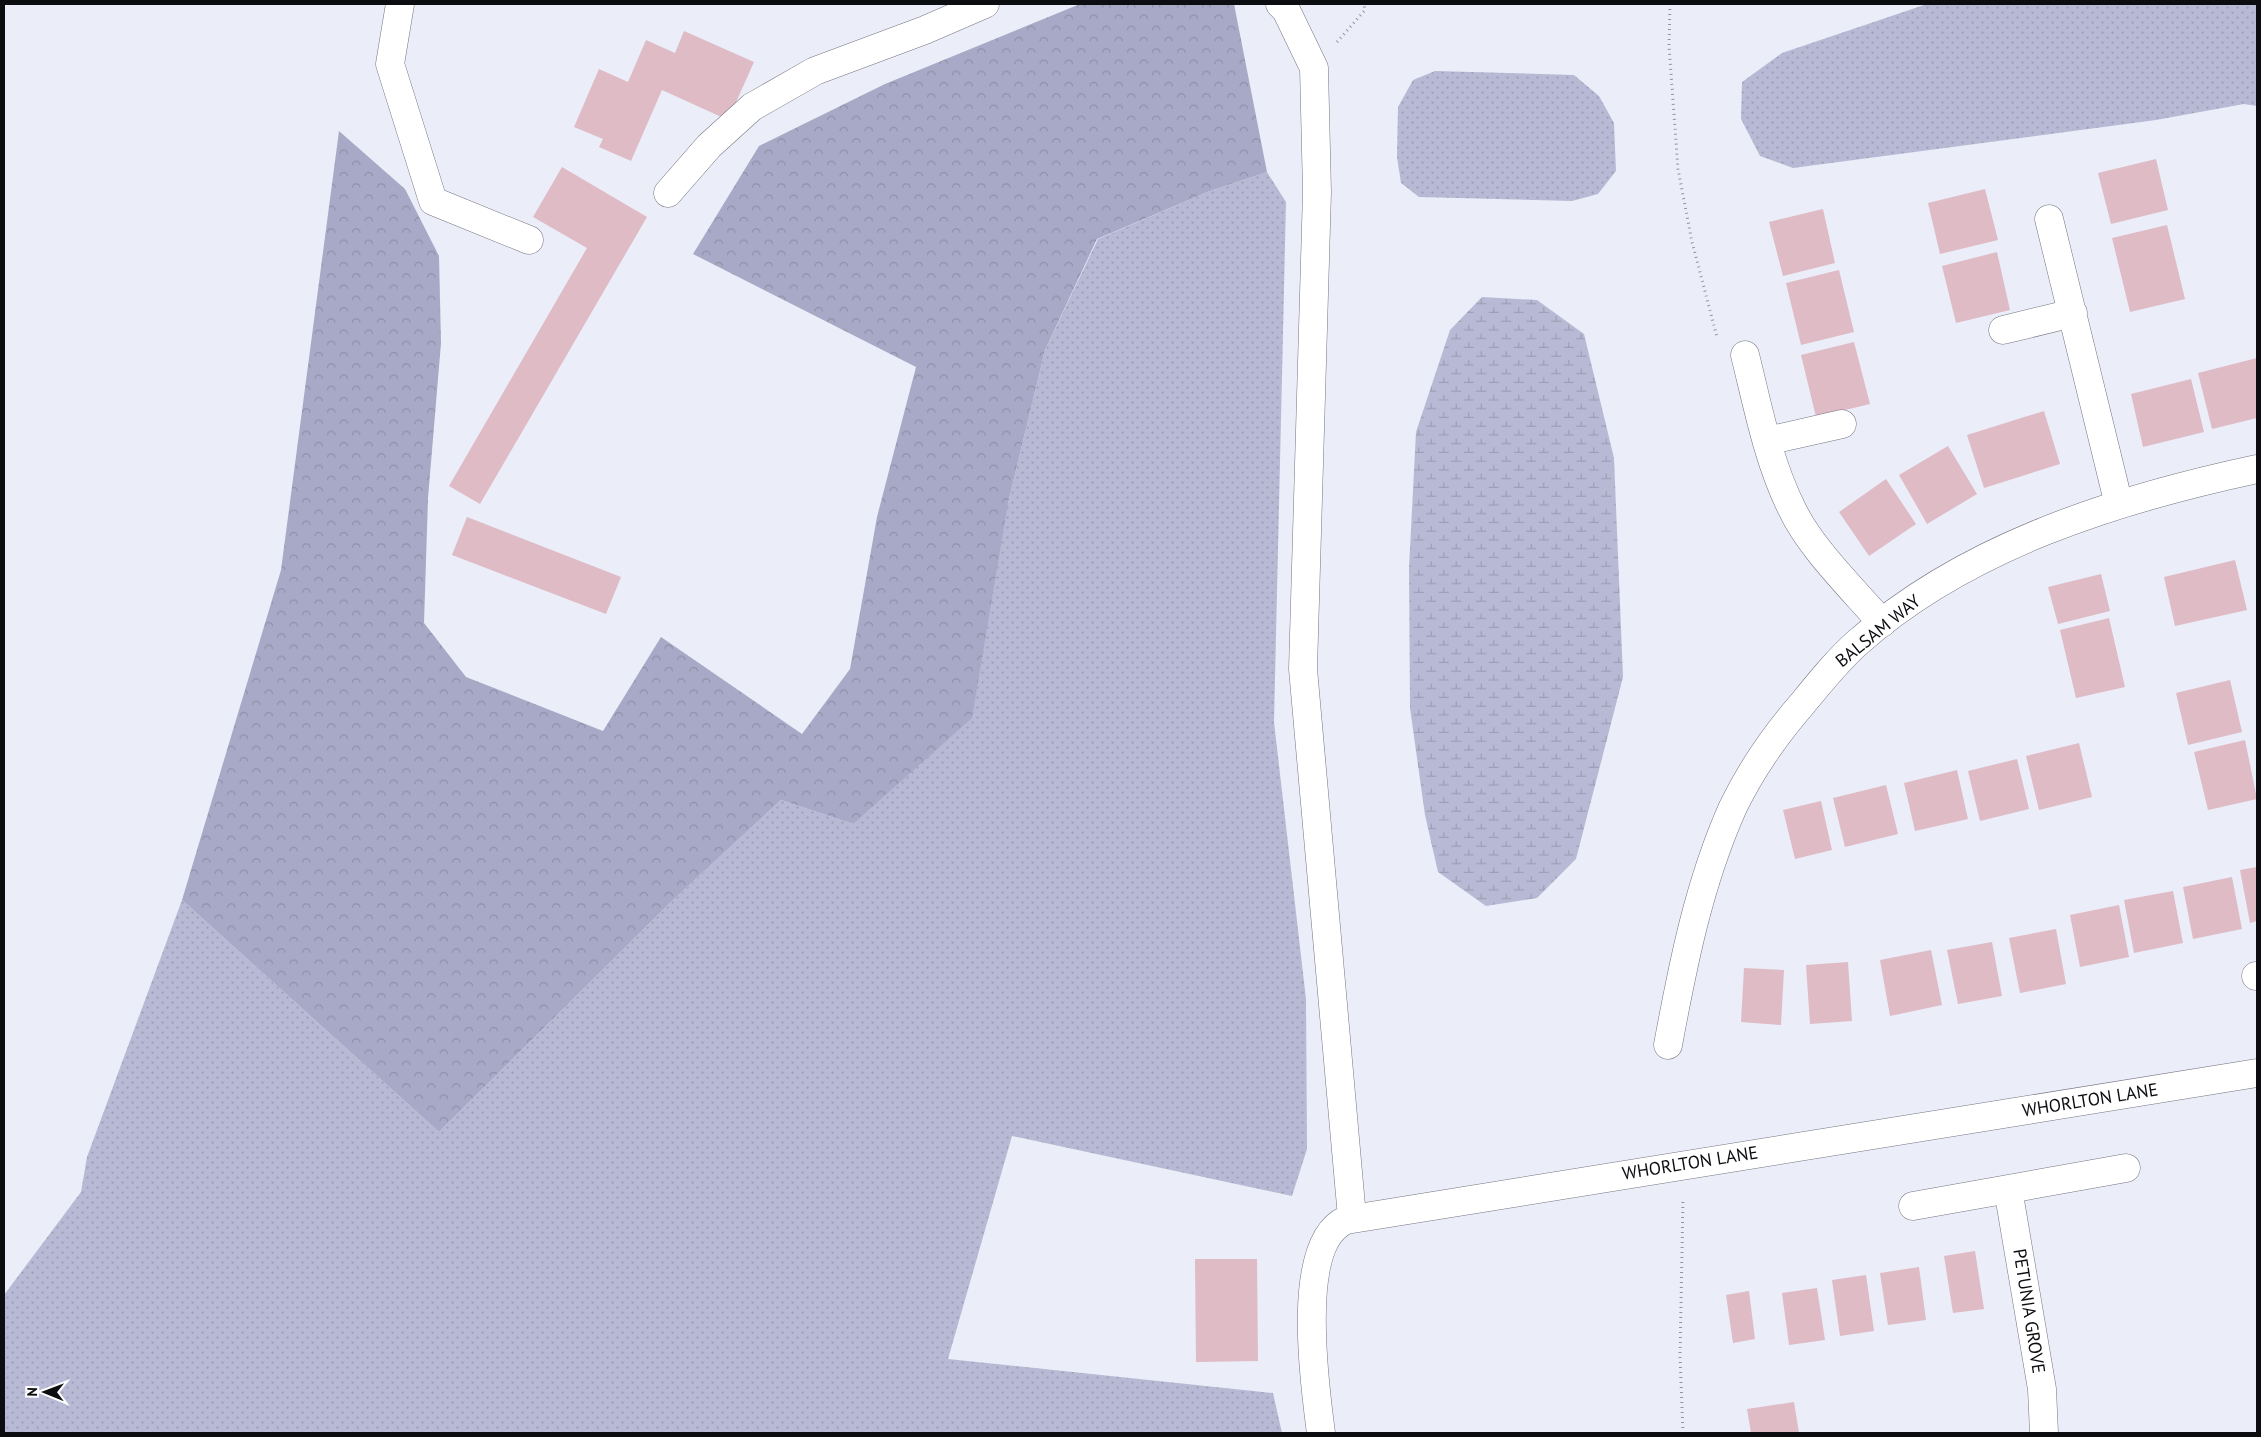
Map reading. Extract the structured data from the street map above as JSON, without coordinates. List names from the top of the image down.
{
  "streets": {
    "street": ["BALSAM WAY", "WHORLTON LANE", "PETUNIA GROVE"]
  },
  "north": "left"
}
